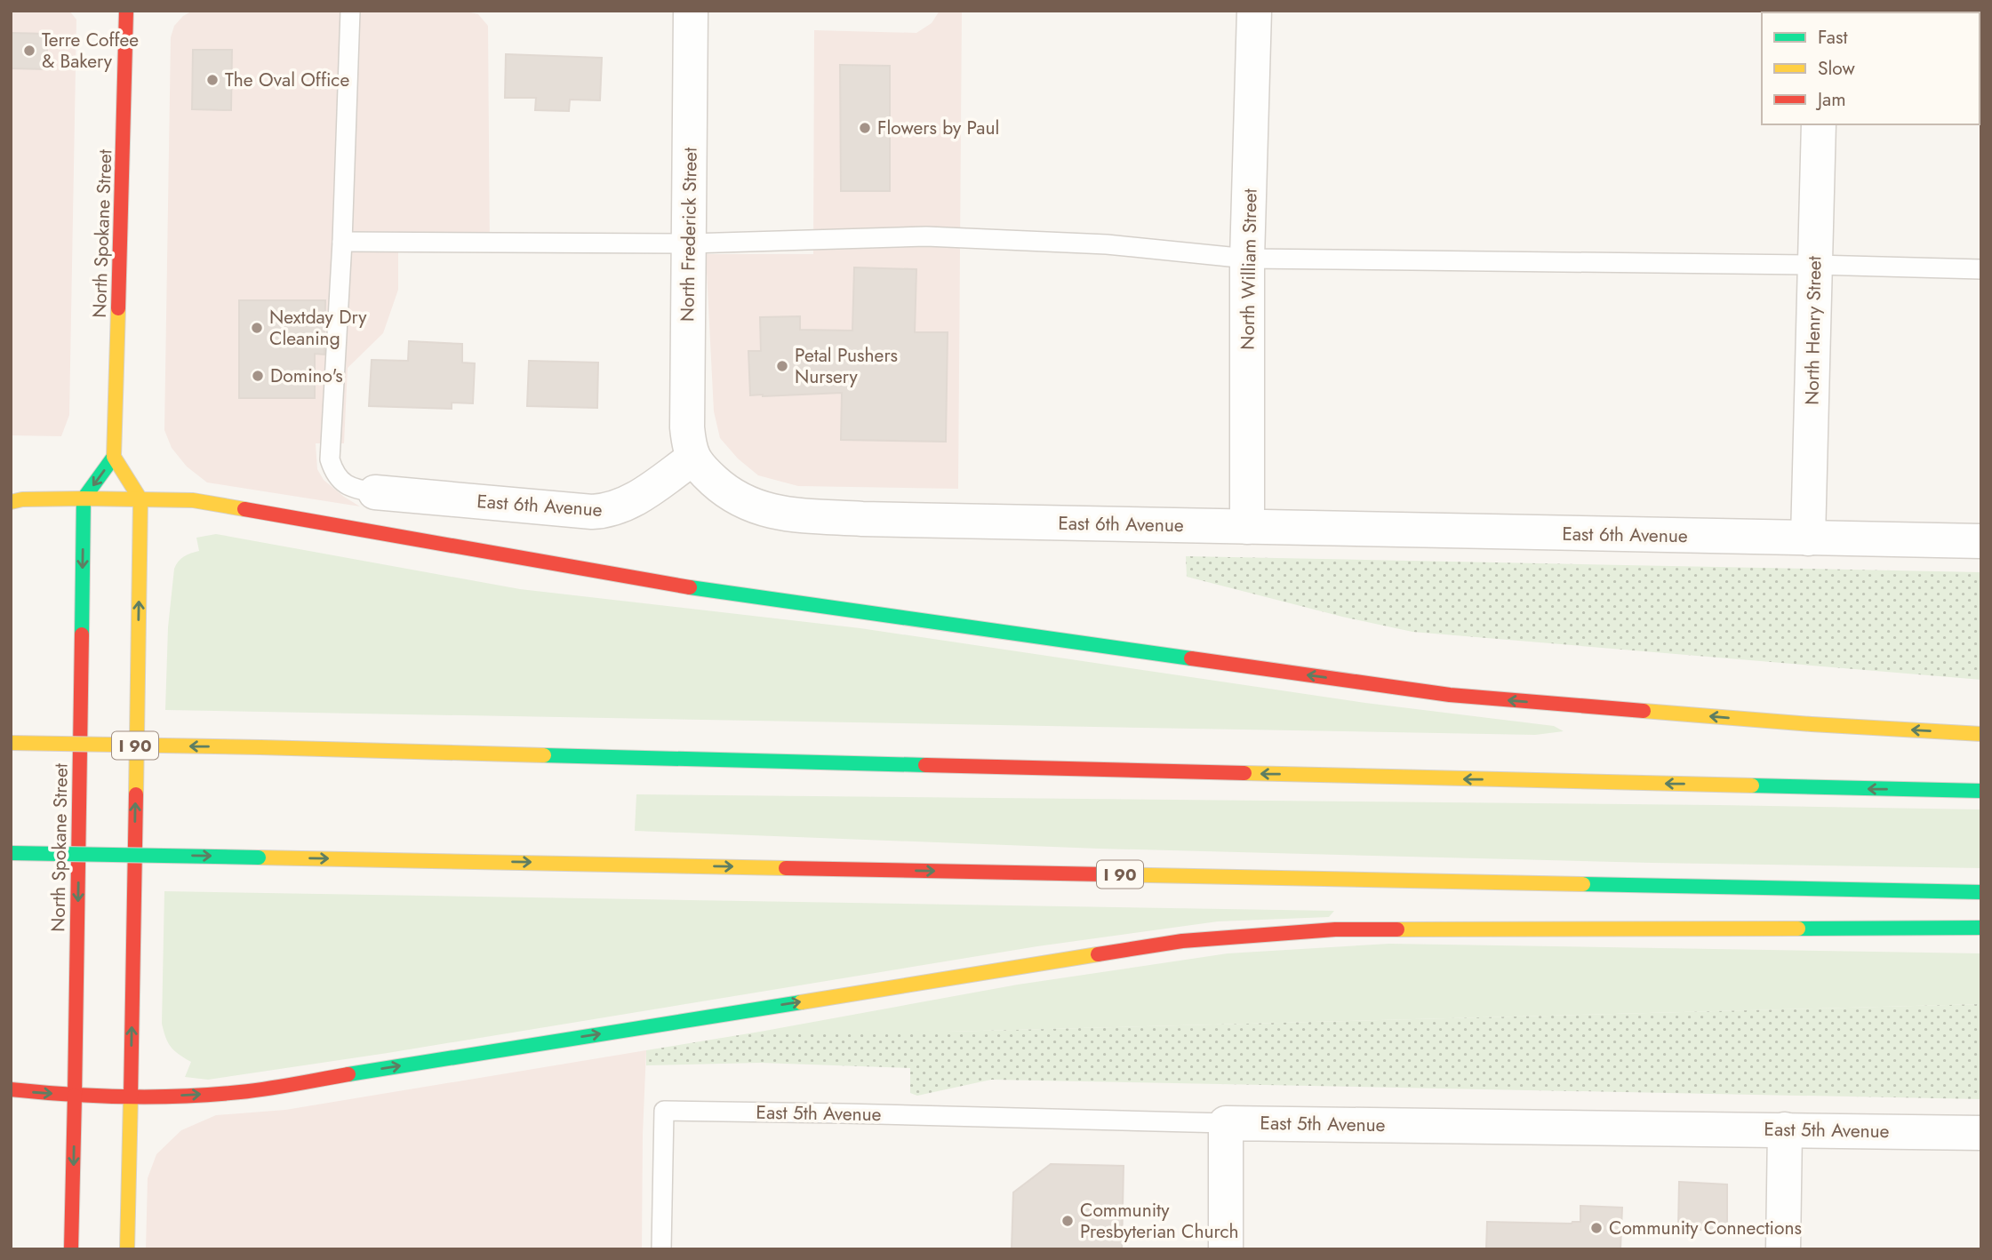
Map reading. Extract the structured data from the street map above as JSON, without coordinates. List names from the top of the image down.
{
  "streets": {
    "main road": ["North Spokane Street", "I 90"],
    "street": [
      "North Frederick Street",
      "North William Street",
      "North Henry Street",
      "East 6th Avenue",
      "East 5th Avenue"
    ]
  },
  "crossings": [
    ["North Frederick Street", "East 6th Avenue"],
    ["North William Street", "East 6th Avenue"],
    ["North Henry Street", "East 6th Avenue"]
  ],
  "places": [
    "Terre Coffee & Bakery",
    "The Oval Office",
    "Flowers by Paul",
    "Nextday Dry Cleaning",
    "Petal Pushers Nursery",
    "Domino's",
    "Community Presbyterian Church",
    "Community Connections"
  ],
  "legend": ["Fast", "Slow", "Jam"]
}
